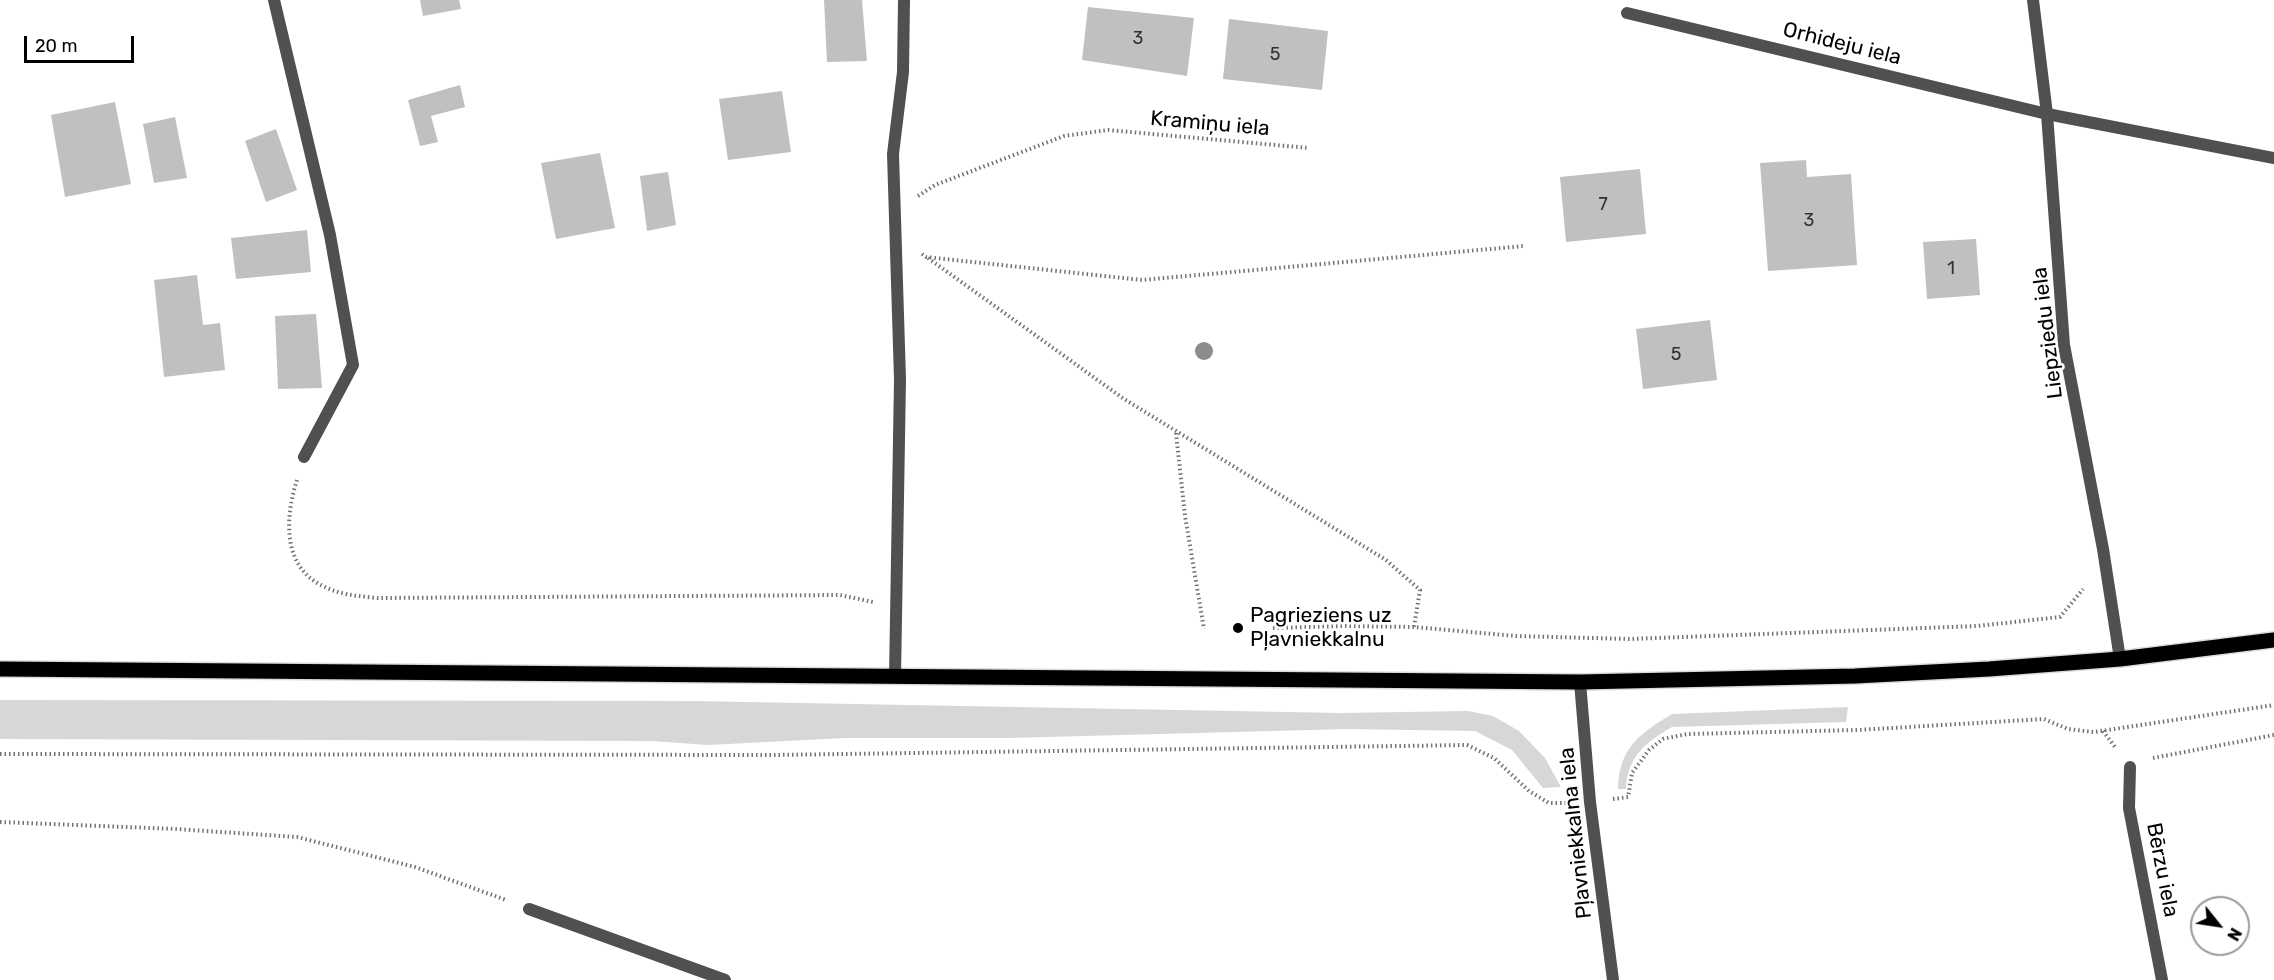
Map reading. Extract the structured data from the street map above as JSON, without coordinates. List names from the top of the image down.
{
  "streets": {
    "street": [
      "Orhideju iela",
      "Liepziedu iela",
      "Pļavniekkalna iela",
      "Bērzu iela"
    ],
    "path": ["Kramiņu iela"]
  },
  "crossings": [
    ["Orhideju iela", "Liepziedu iela"]
  ],
  "places": ["Pagrieziens uz Pļavniekkalnu"],
  "house_numbers": [
    "3",
    "5",
    "7",
    "3",
    "1",
    "5"
  ],
  "scale_bar": "20 m",
  "north": "bottom right"
}
